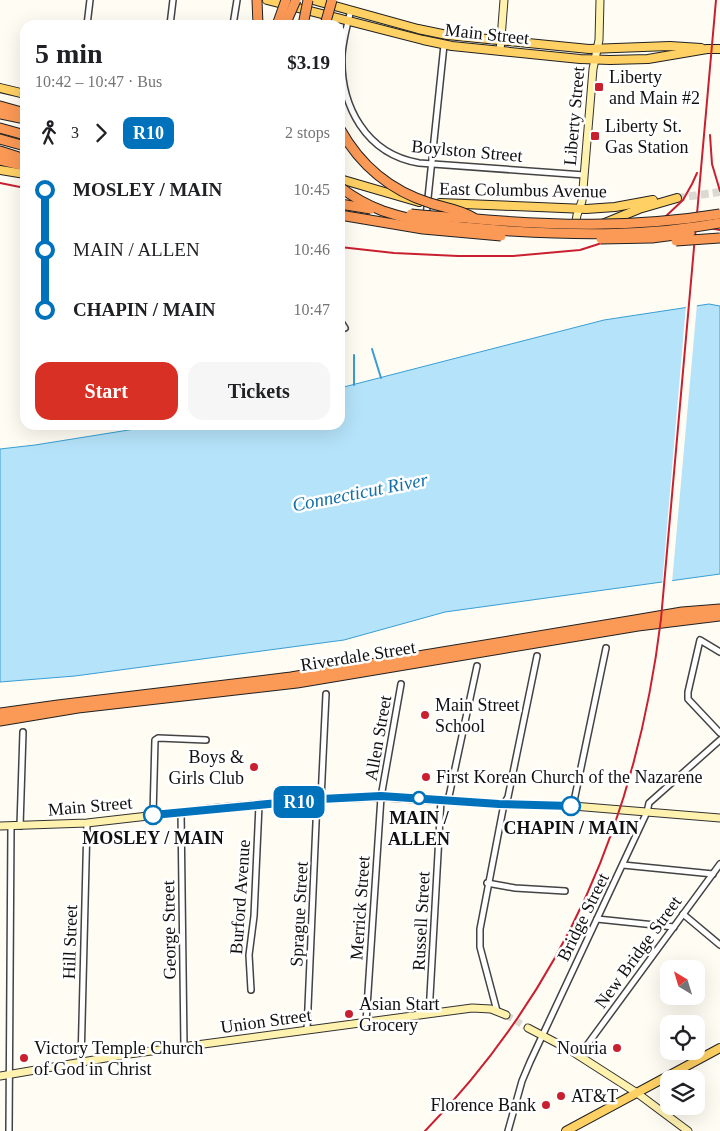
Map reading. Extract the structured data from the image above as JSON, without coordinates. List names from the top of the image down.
{
  "streets": {
    "highway": ["Riverdale Street"],
    "main road": [
      "Main Street",
      "Liberty Street",
      "East Columbus Avenue",
      "Union Street"
    ],
    "street": [
      "Boylston Street",
      "Allen Street",
      "Burford Avenue",
      "Merrick Street",
      "Sprague Street",
      "Bridge Street",
      "Russell Street",
      "George Street",
      "Hill Street",
      "New Bridge Street"
    ]
  },
  "crossings": [
    ["Main Street", "Liberty Street"],
    ["Main Street", "Boylston Street"],
    ["Main Street", "Allen Street"],
    ["Main Street", "Burford Avenue"],
    ["Main Street", "Merrick Street"],
    ["Main Street", "Sprague Street"],
    ["Main Street", "Bridge Street"],
    ["Main Street", "Russell Street"],
    ["Main Street", "George Street"],
    ["Main Street", "Hill Street"],
    ["Liberty Street", "Boylston Street"],
    ["Liberty Street", "East Columbus Avenue"],
    ["Allen Street", "Merrick Street"],
    ["Merrick Street", "Union Street"],
    ["Sprague Street", "Union Street"],
    ["Russell Street", "Union Street"],
    ["George Street", "Union Street"],
    ["Hill Street", "Union Street"]
  ],
  "water": ["Connecticut River"],
  "places": {
    "transit": ["Liberty and Main #2", "Liberty St. Gas Station"],
    "other": [
      "Main Street School",
      "Boys & Girls Club",
      "First Korean Church of the Nazarene",
      "MAIN / ALLEN",
      "CHAPIN / MAIN",
      "MOSLEY / MAIN",
      "Asian Start Grocery",
      "Nouria",
      "Victory Temple Church of God in Christ",
      "AT&T",
      "Florence Bank"
    ]
  },
  "lines": ["bus line R10"],
  "north": "top left",
  "page": {
    "on_map": "R10",
    "heading": ["5 min", "10:42 – 10:47 · Bus", "$3.19"],
    "legs": ["3", "R10", "2 stops"],
    "list": [
      {
        "name": "MOSLEY / MAIN",
        "value": "10:45"
      },
      {
        "name": "MAIN / ALLEN",
        "value": "10:46"
      },
      {
        "name": "CHAPIN / MAIN",
        "value": "10:47"
      }
    ],
    "buttons": ["Start", "Tickets"]
  }
}
